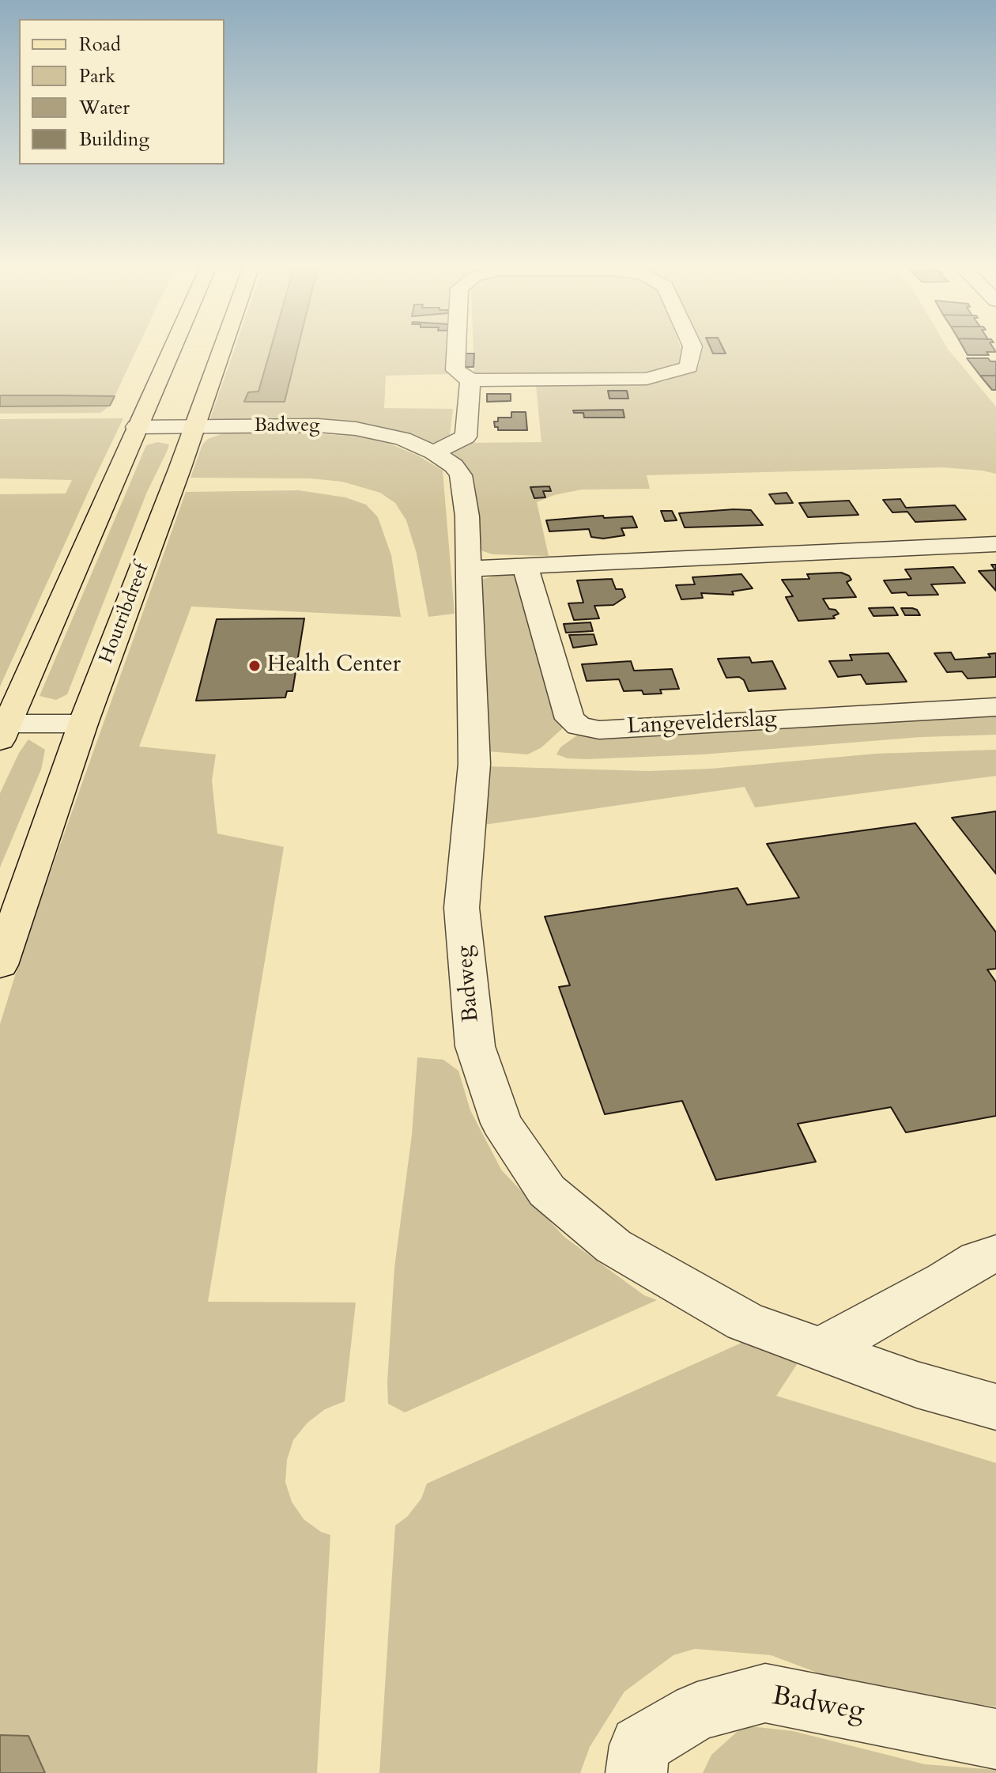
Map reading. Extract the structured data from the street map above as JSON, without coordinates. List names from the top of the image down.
{
  "streets": {
    "main road": ["Houtribdreef"],
    "street": ["Badweg", "Langevelderslag"]
  },
  "crossings": [
    ["Badweg", "Houtribdreef"]
  ],
  "places": ["Health Center"],
  "legend": [
    "Road",
    "Park",
    "Water",
    "Building"
  ]
}
